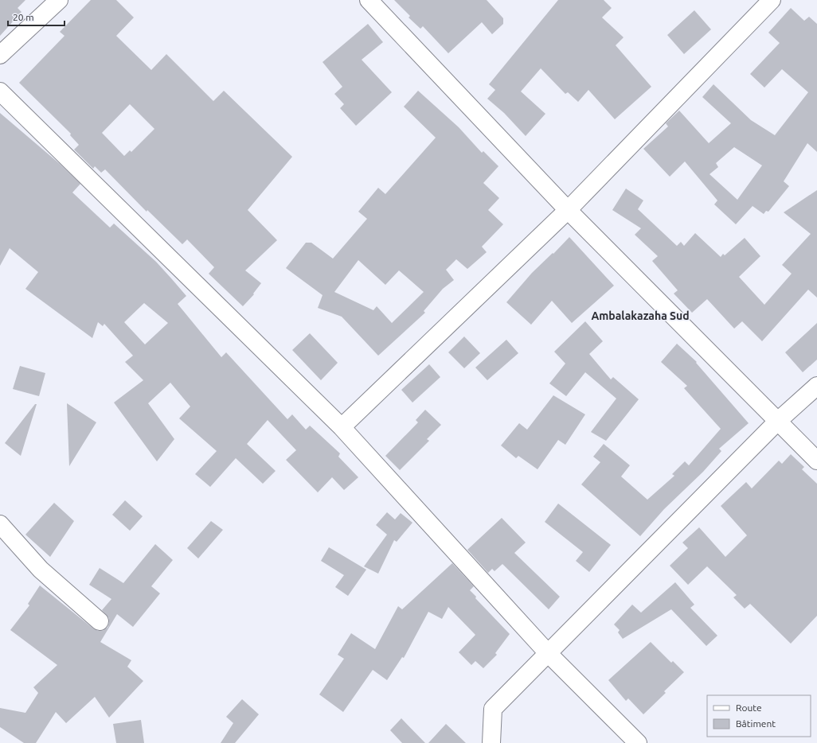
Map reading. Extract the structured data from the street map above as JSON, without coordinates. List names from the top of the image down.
{
  "districts": ["Ambalakazaha Sud"],
  "legend": ["Route", "Bâtiment"],
  "scale_bar": "20 m"
}
